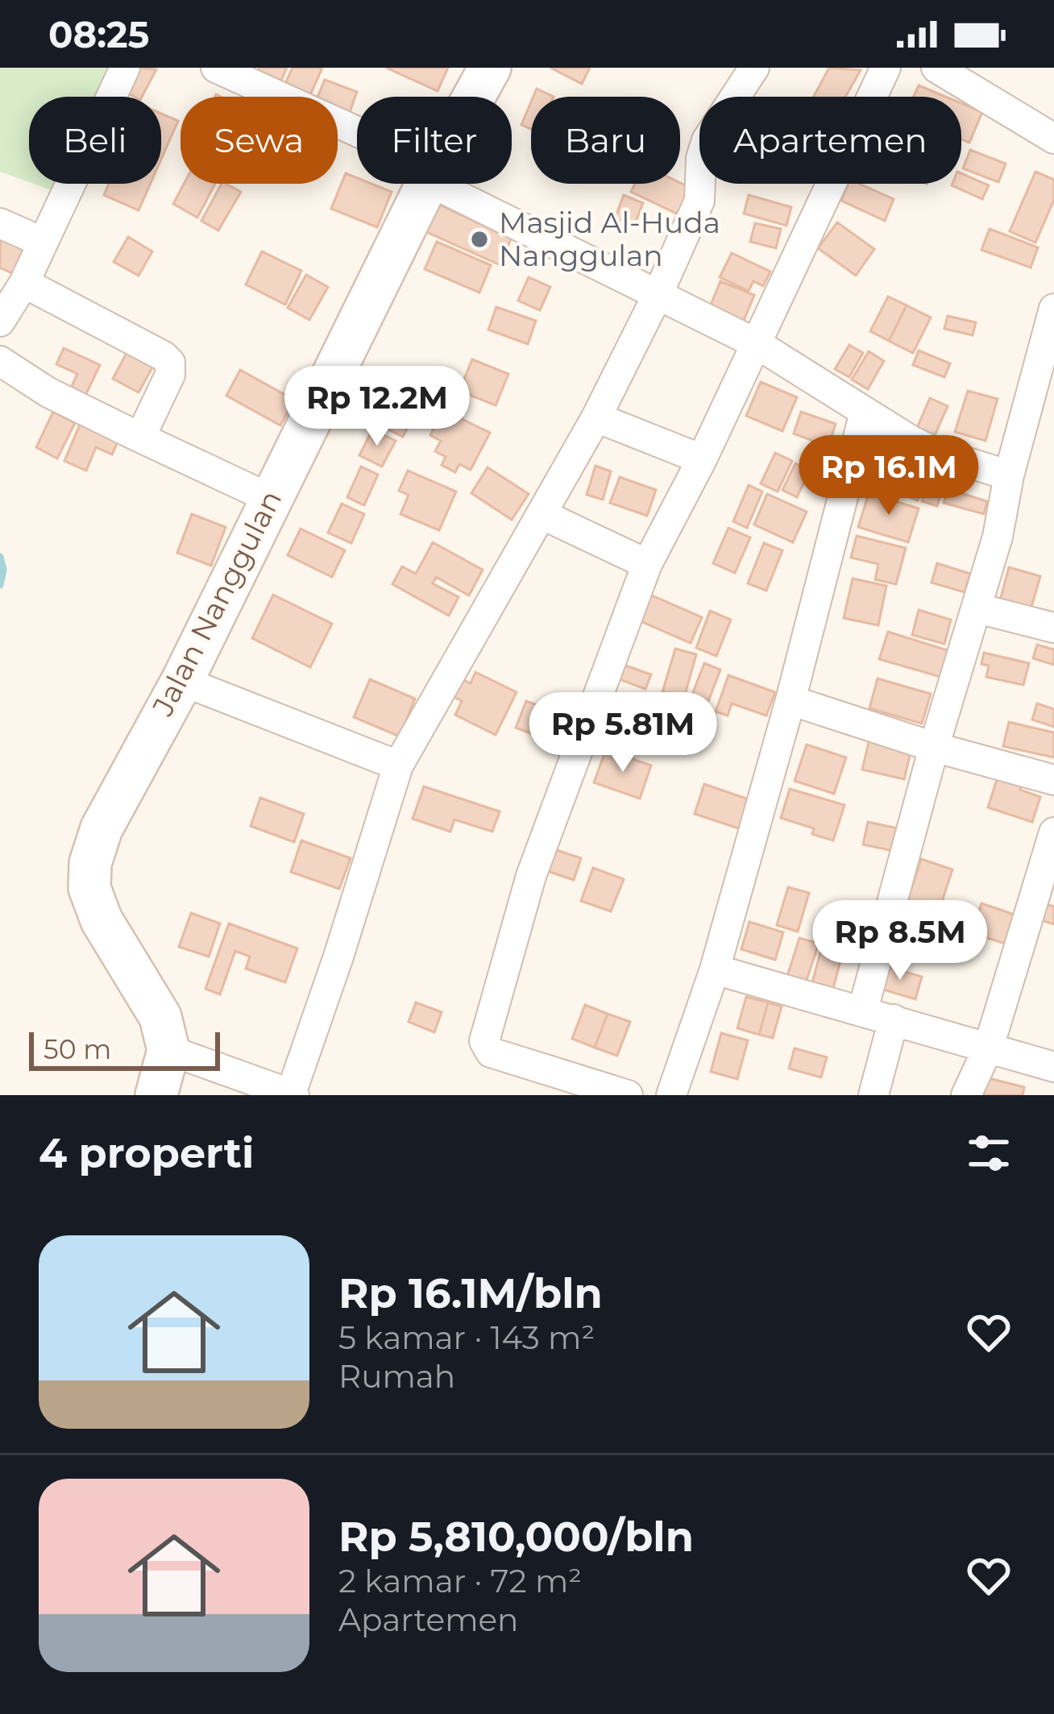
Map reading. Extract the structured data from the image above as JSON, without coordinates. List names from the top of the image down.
{
  "streets": {
    "street": ["Jalan Nanggulan"]
  },
  "places": ["Masjid Al-Huda Nanggulan"],
  "scale_bar": "50 m",
  "page": {
    "status": "08:25",
    "chip": [
      "Beli",
      "Sewa",
      "Filter",
      "Baru",
      "Apartemen"
    ],
    "price": [
      "Rp 12.2M",
      "Rp 16.1M",
      "Rp 5.81M",
      "Rp 8.5M"
    ],
    "scale": "50 m",
    "heading": "4 properti",
    "list": [
      {
        "name": "Rp 16.1M/bln",
        "note": "5 kamar · 143 m² · Rumah"
      },
      {
        "name": "Rp 5,810,000/bln",
        "note": "2 kamar · 72 m² · Apartemen"
      }
    ]
  }
}
